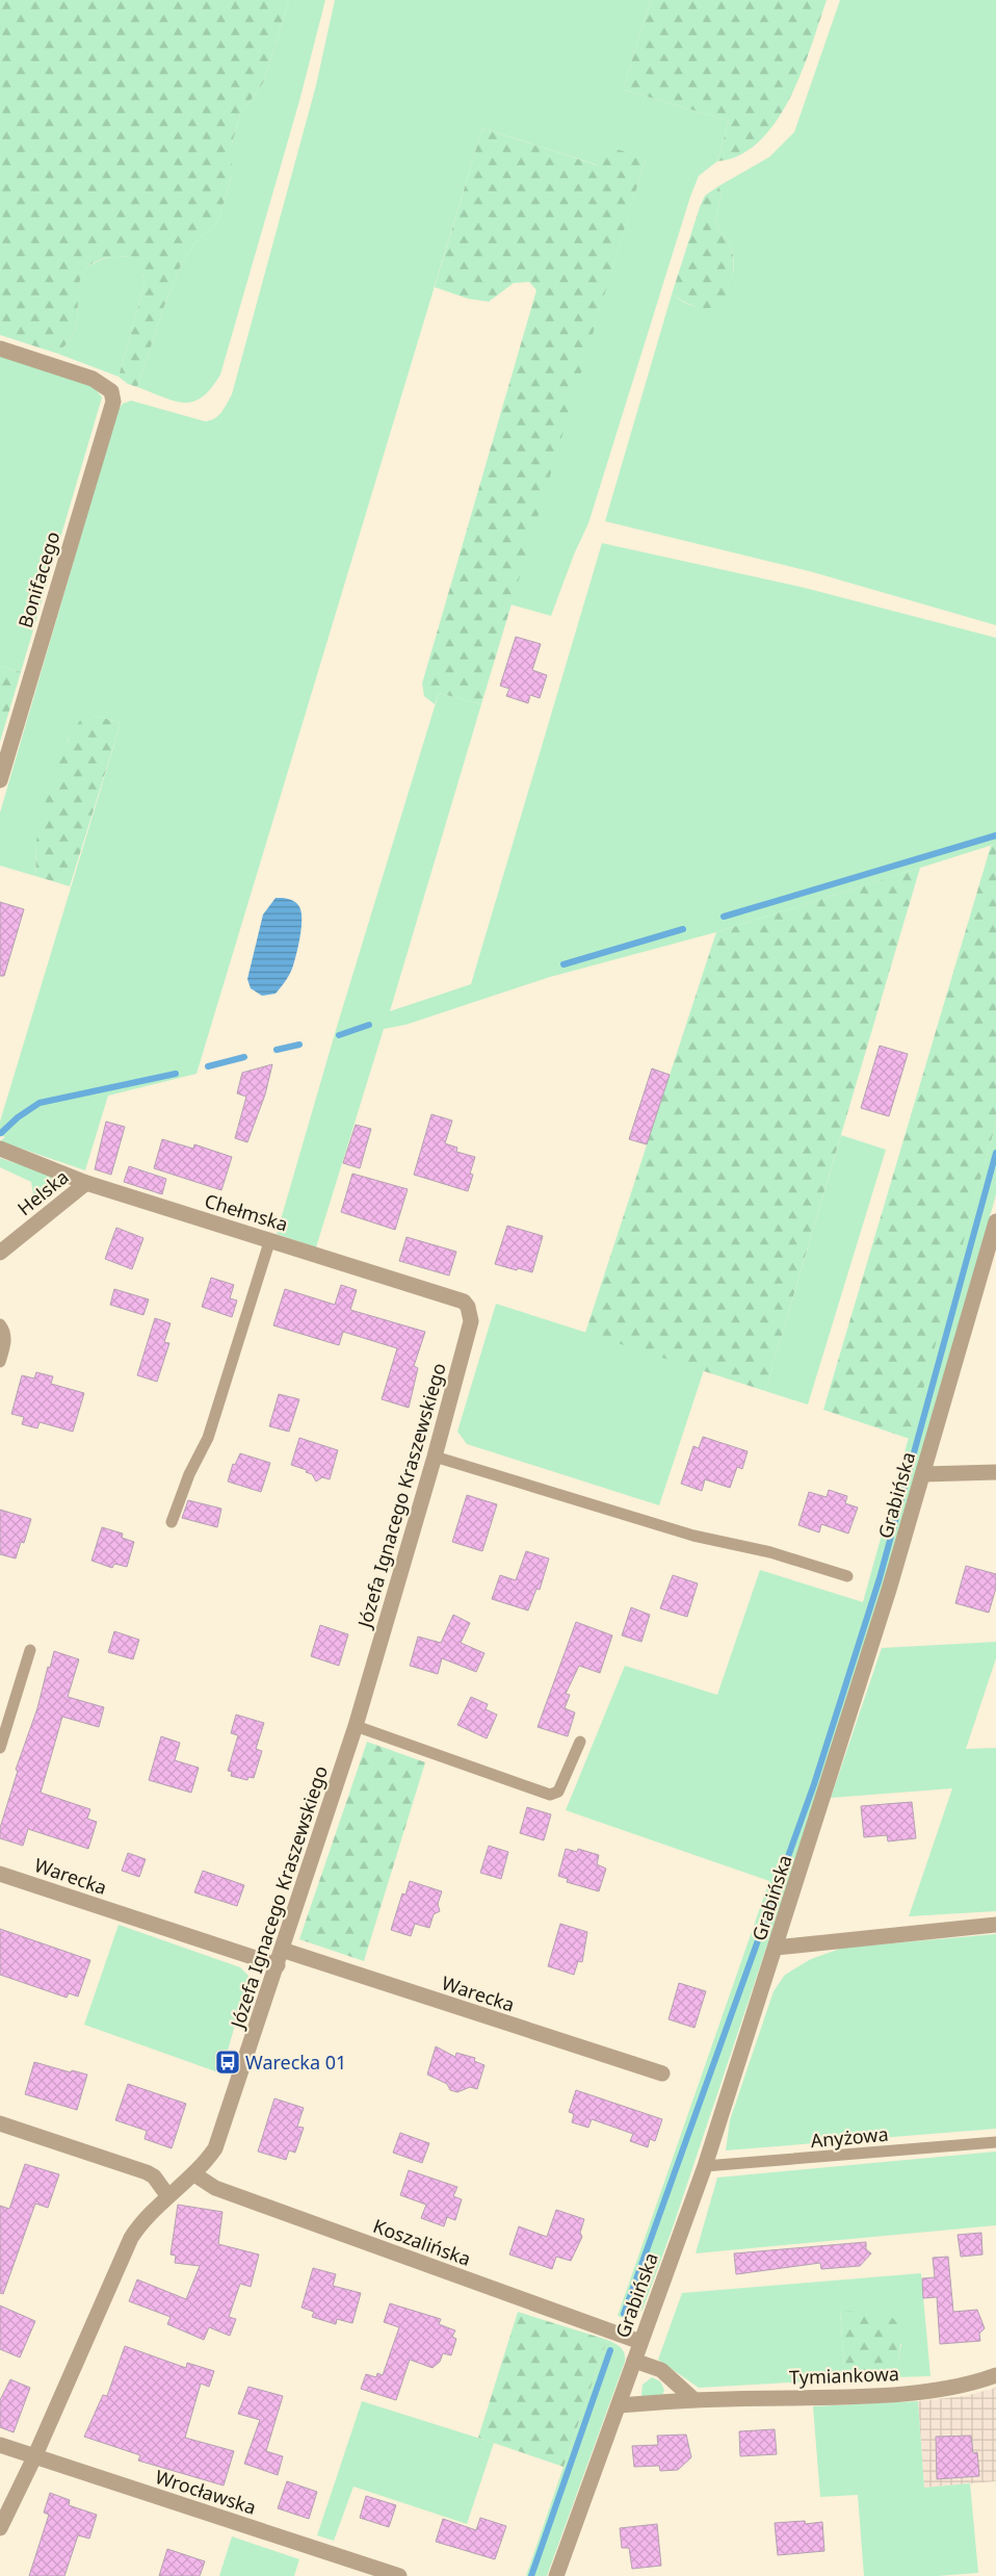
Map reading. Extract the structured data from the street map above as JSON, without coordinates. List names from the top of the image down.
{
  "streets": {
    "street": [
      "Bonifacego",
      "Helska",
      "Chełmska",
      "Józefa Ignacego Kraszewskiego",
      "Grabińska",
      "Warecka",
      "Koszalińska",
      "Tymiankowa",
      "Wrocławska"
    ],
    "lane": ["Anyżowa"]
  },
  "crossings": [
    ["Helska", "Chełmska"],
    ["Chełmska", "Józefa Ignacego Kraszewskiego"],
    ["Józefa Ignacego Kraszewskiego", "Warecka"],
    ["Józefa Ignacego Kraszewskiego", "Koszalińska"],
    ["Józefa Ignacego Kraszewskiego", "Wrocławska"],
    ["Grabińska", "Anyżowa"],
    ["Grabińska", "Koszalińska"],
    ["Grabińska", "Tymiankowa"]
  ],
  "places": {
    "bus stop": ["Warecka 01"]
  }
}
